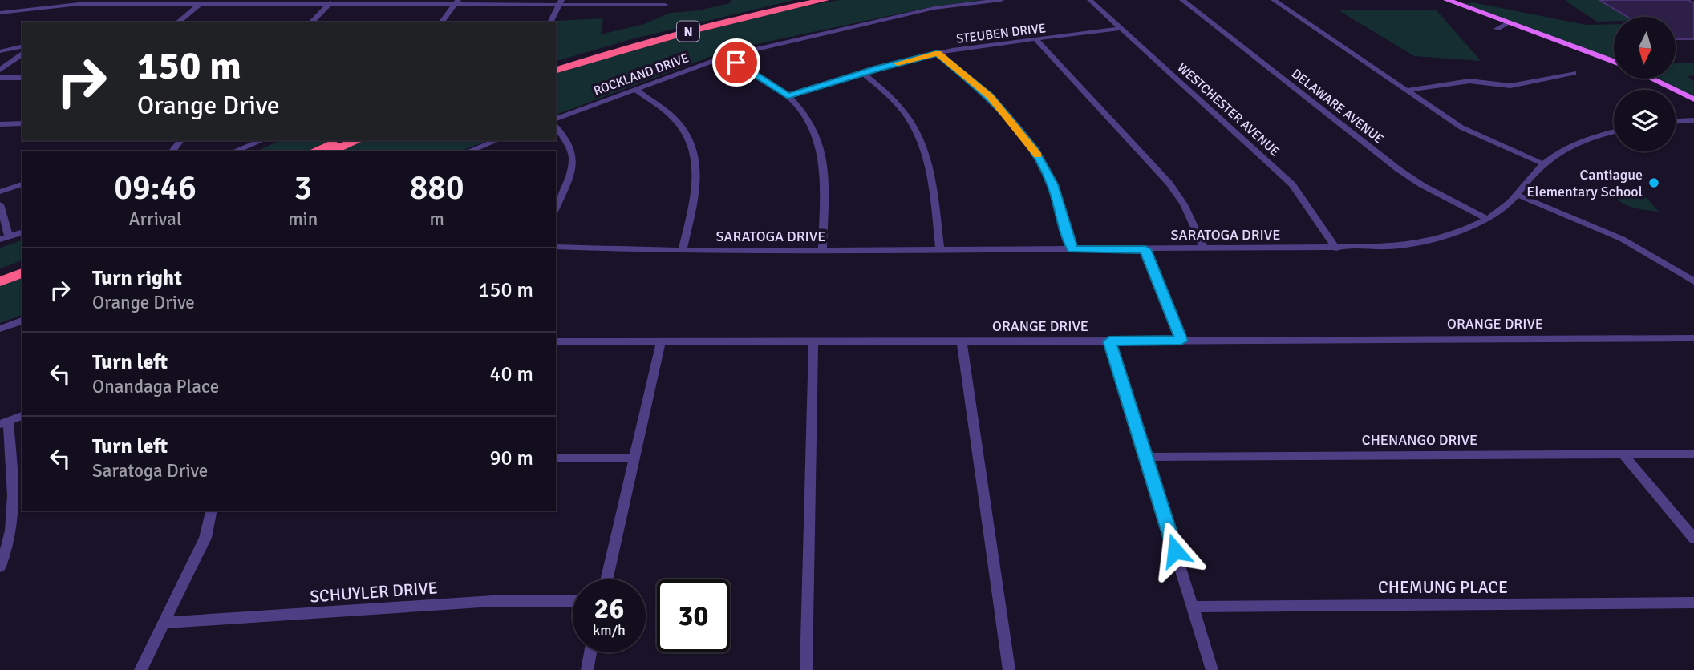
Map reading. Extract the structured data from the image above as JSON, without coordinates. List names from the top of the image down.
{
  "streets": {
    "highway": ["N"],
    "street": [
      "STEUBEN DRIVE",
      "ROCKLAND DRIVE",
      "DELAWARE AVENUE",
      "WESTCHESTER AVENUE",
      "SARATOGA DRIVE",
      "ORANGE DRIVE",
      "CHENANGO DRIVE",
      "CHEMUNG PLACE",
      "SCHUYLER DRIVE"
    ]
  },
  "crossings": [
    ["STEUBEN DRIVE", "WESTCHESTER AVENUE"],
    ["DELAWARE AVENUE", "SARATOGA DRIVE"],
    ["WESTCHESTER AVENUE", "SARATOGA DRIVE"]
  ],
  "places": ["Cantiague Elementary School"],
  "north": "bottom",
  "page": {
    "turn": ["150 m", "Orange Drive"],
    "eta": [
      "09:46",
      "Arrival",
      "3",
      "min",
      "880",
      "m"
    ],
    "list": [
      {
        "name": "Turn right",
        "note": "Orange Drive",
        "value": "150 m"
      },
      {
        "name": "Turn left",
        "note": "Onandaga Place",
        "value": "40 m"
      },
      {
        "name": "Turn left",
        "note": "Saratoga Drive",
        "value": "90 m"
      }
    ],
    "speed": "26 km/h",
    "limit": "30"
  }
}
